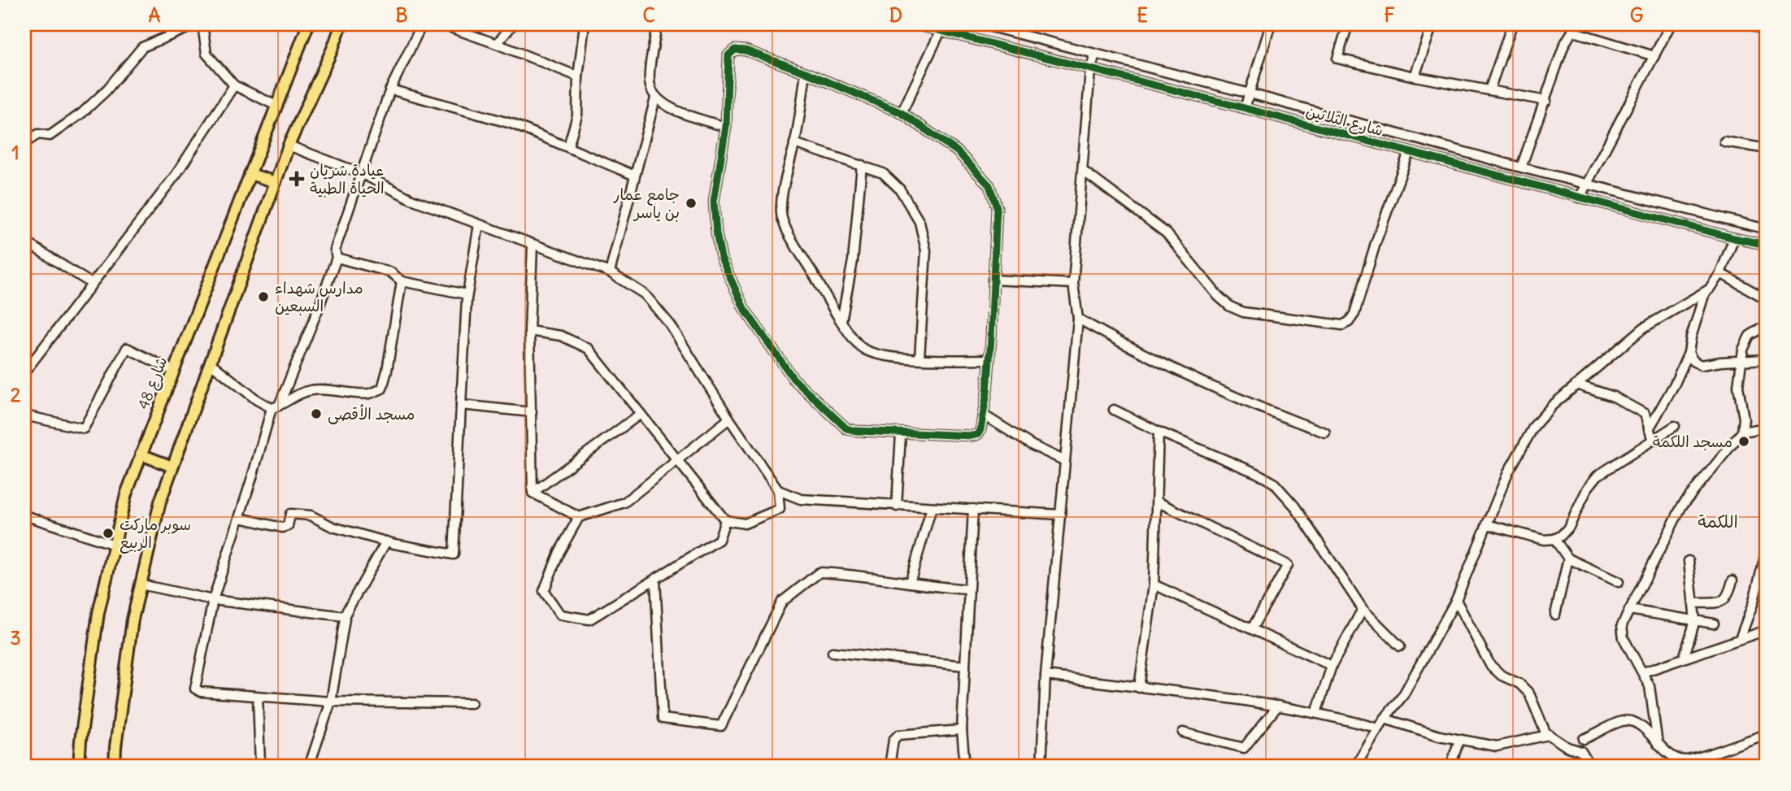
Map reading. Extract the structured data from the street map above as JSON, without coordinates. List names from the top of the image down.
{
  "streets": {
    "main road": ["شارع 48"],
    "street": ["شارع الثلاثين"]
  },
  "districts": ["اللكمة"],
  "places": {
    "health": ["عيادة شريان الحياة الطبية"],
    "other": [
      "جامع عمار بن ياسر",
      "مدارس شهداء السبعين",
      "مسجد الأقصى",
      "مسجد اللكمة",
      "سوبر ماركت الربيع"
    ]
  },
  "grid": {
    "columns": [
      "A",
      "B",
      "C",
      "D",
      "E",
      "F",
      "G"
    ],
    "rows": ["1", "2", "3"]
  }
}
